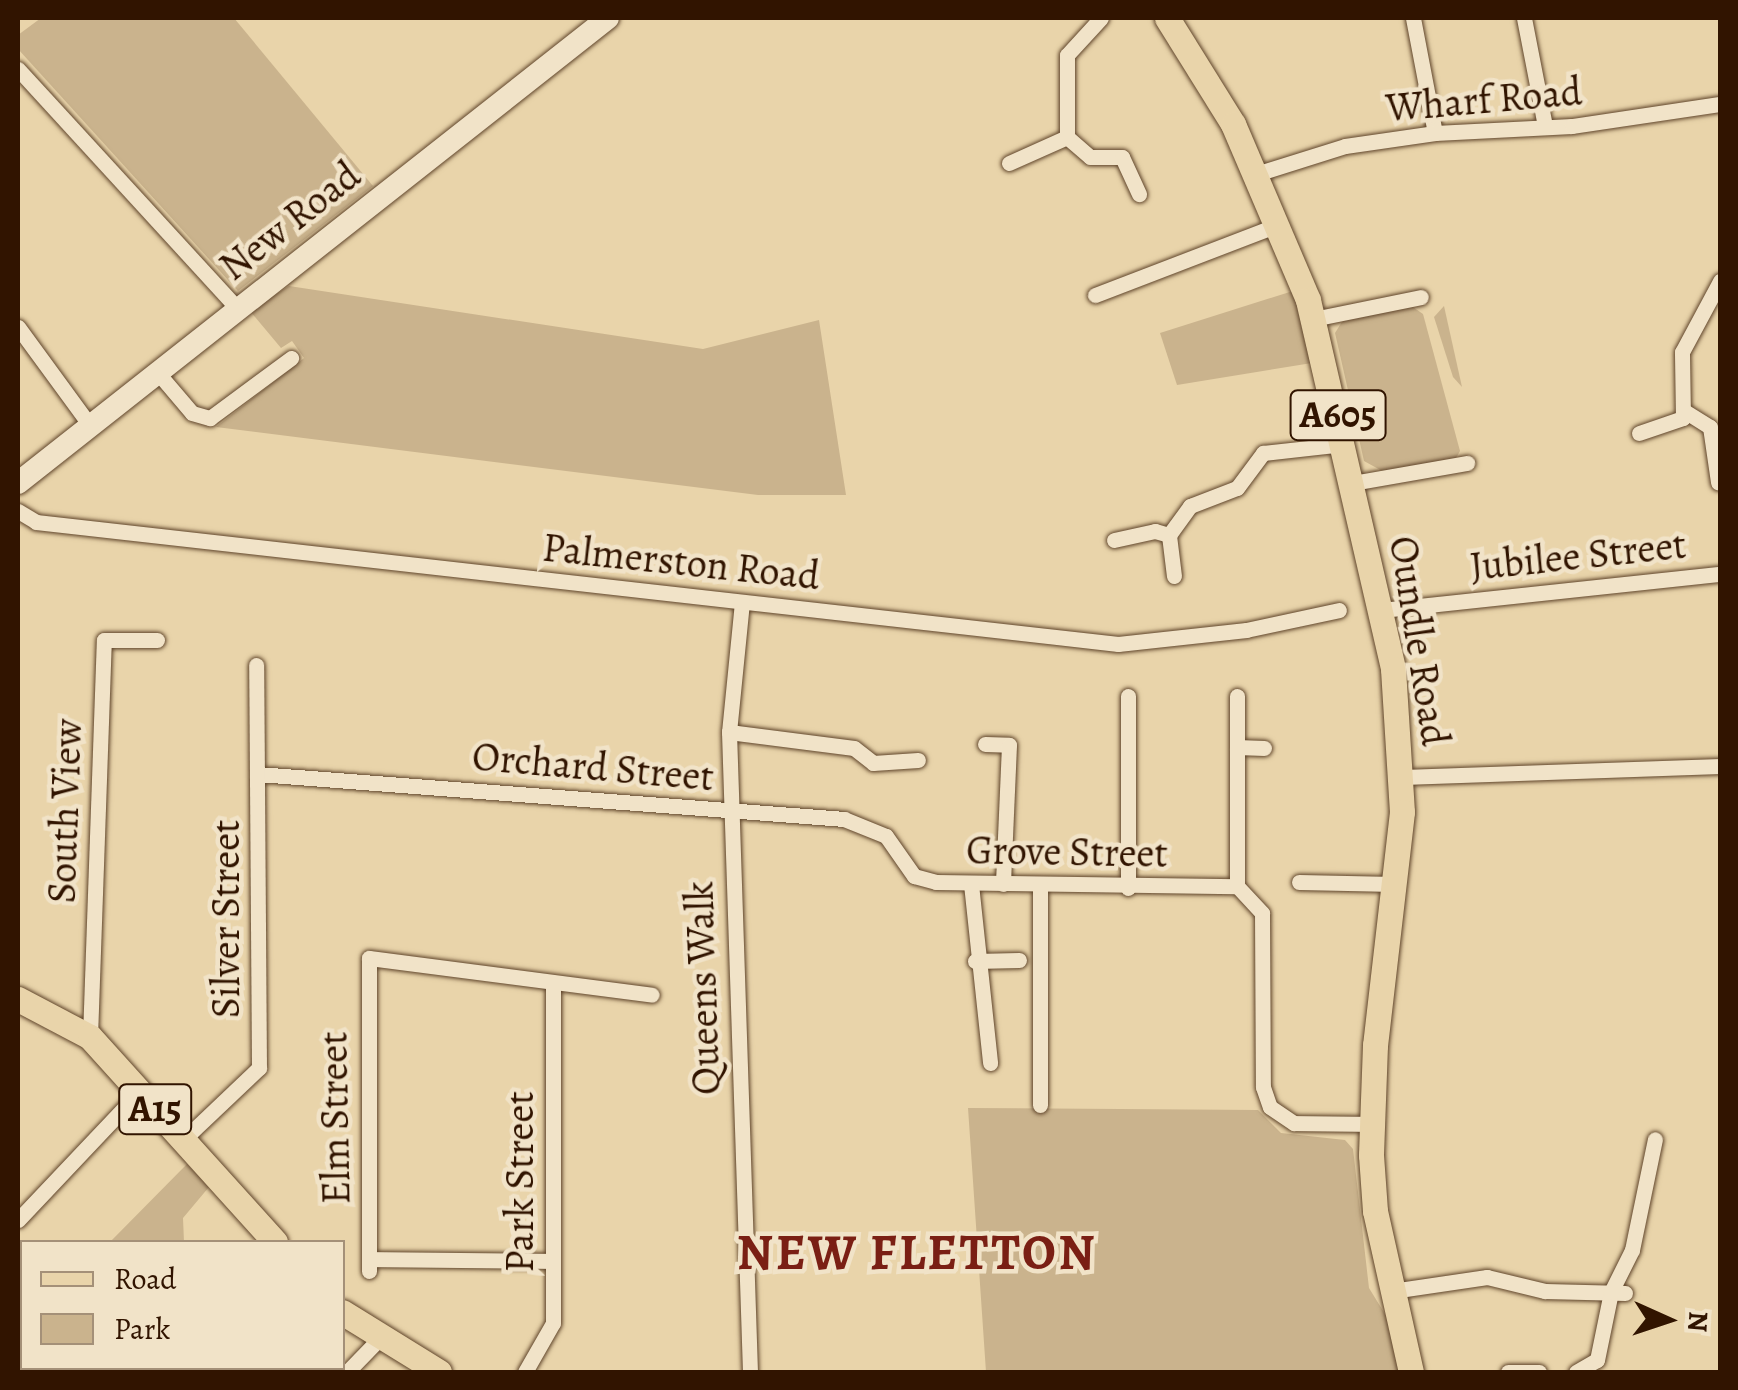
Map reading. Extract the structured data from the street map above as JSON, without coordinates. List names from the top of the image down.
{
  "streets": {
    "main road": ["A605", "Oundle Road", "A15"],
    "street": [
      "Wharf Road",
      "New Road",
      "Jubilee Street",
      "Palmerston Road",
      "Orchard Street",
      "South View",
      "Grove Street",
      "Silver Street",
      "Queens Walk",
      "Elm Street",
      "Park Street"
    ]
  },
  "crossings": [
    ["Wharf Road", "Oundle Road"],
    ["Jubilee Street", "Oundle Road"],
    ["Palmerston Road", "Queens Walk"],
    ["Orchard Street", "Grove Street"],
    ["Orchard Street", "Silver Street"],
    ["Orchard Street", "Queens Walk"],
    ["South View", "A15"],
    ["Silver Street", "A15"],
    ["Elm Street", "Park Street"]
  ],
  "districts": ["NEW FLETTON"],
  "legend": ["Road", "Park"],
  "north": "right"
}
